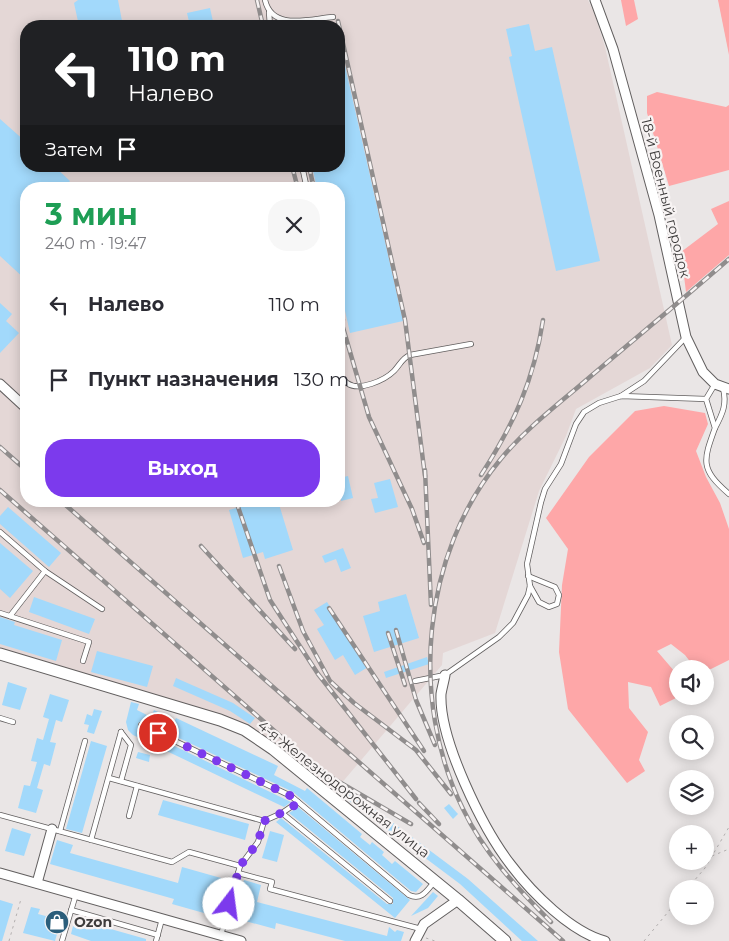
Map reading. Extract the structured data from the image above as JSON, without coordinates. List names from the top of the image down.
{
  "streets": {
    "main road": ["4-я Железнодорожная улица"],
    "street": ["18-й Военный городок"]
  },
  "places": {
    "shop": ["Ozon"]
  },
  "page": {
    "turn": ["110 m", "Налево"],
    "then": "Затем",
    "heading": ["3 мин", "240 m · 19:47"],
    "list": [
      {
        "name": "Налево",
        "value": "110 m"
      },
      {
        "name": "Пункт назначения",
        "value": "130 m"
      }
    ],
    "buttons": "Выход",
    "map_buttons": ["+", "−"]
  }
}
